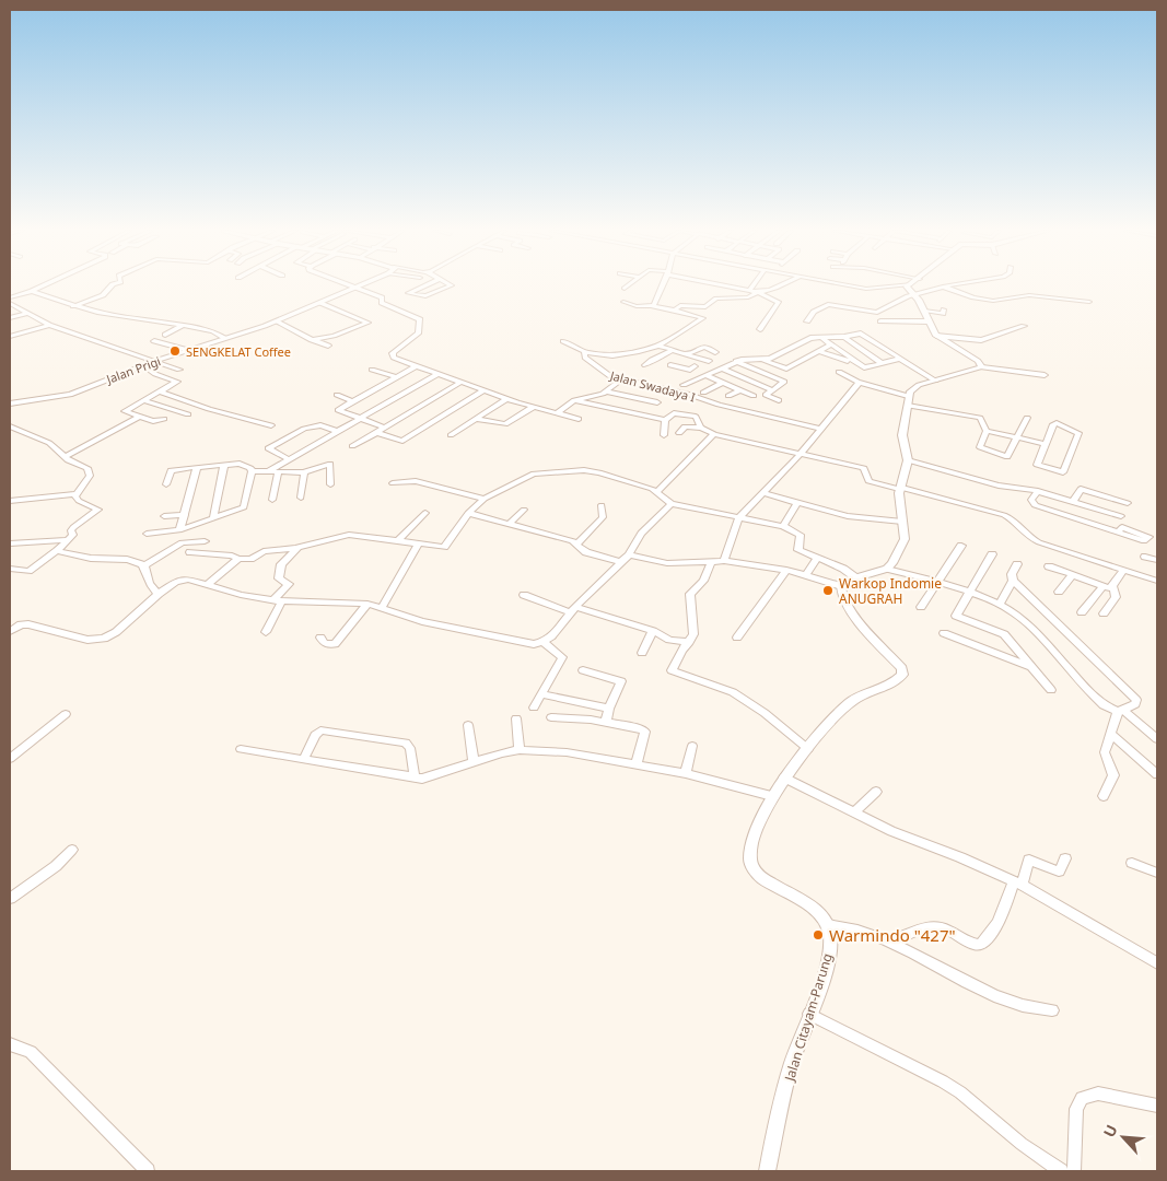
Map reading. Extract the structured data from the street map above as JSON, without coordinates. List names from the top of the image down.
{
  "streets": {
    "street": ["Jalan Prigi", "Jalan Swadaya I", "Jalan Citayam-Parung"]
  },
  "places": ["SENGKELAT Coffee", "Warkop Indomie ANUGRAH", "Warmindo \"427\""],
  "north": "top left"
}
